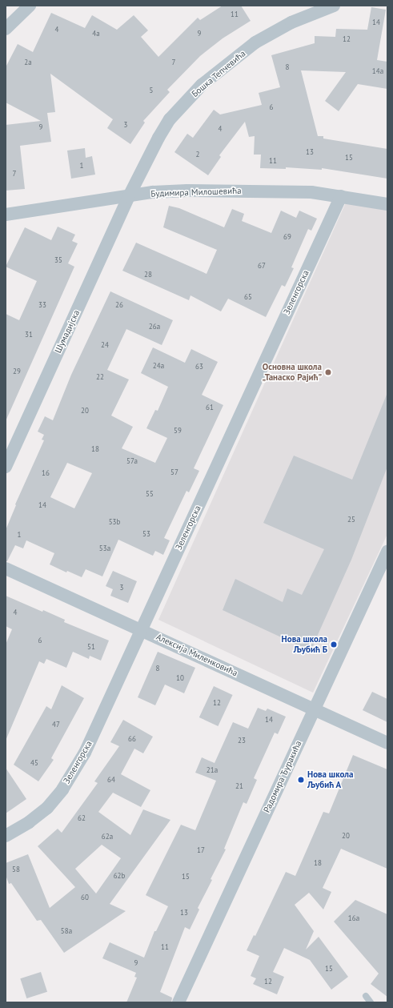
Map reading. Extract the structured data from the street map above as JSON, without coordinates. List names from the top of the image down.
{
  "streets": {
    "street": [
      "Бошка Тепчевића",
      "Будимира Милошевића",
      "Зеленгорска",
      "Шумадијска",
      "Алексија Миленковића",
      "Радомира Ђуракића"
    ]
  },
  "crossings": [
    ["Бошка Тепчевића", "Будимира Милошевића"],
    ["Бошка Тепчевића", "Шумадијска"],
    ["Будимира Милошевића", "Зеленгорска"],
    ["Будимира Милошевића", "Шумадијска"],
    ["Зеленгорска", "Алексија Миленковића"],
    ["Алексија Миленковића", "Радомира Ђуракића"]
  ],
  "places": ["Основна школа „Танаско Рајић”", "Нова школа Љубић Б", "Нова школа Љубић А"],
  "house_numbers": [
    "11",
    "14",
    "4",
    "4a",
    "9",
    "12",
    "2a",
    "7",
    "8",
    "14a",
    "5",
    "6",
    "3",
    "9",
    "4",
    "13",
    "2",
    "15",
    "11",
    "1",
    "7",
    "69",
    "35",
    "67",
    "28",
    "65",
    "33",
    "26",
    "26a",
    "31",
    "24",
    "24a",
    "63",
    "29",
    "22",
    "61",
    "20",
    "59",
    "18",
    "57a",
    "57",
    "16",
    "55",
    "14",
    "25",
    "53b",
    "53",
    "1",
    "53a",
    "3",
    "4",
    "6",
    "51",
    "8",
    "10",
    "12",
    "14",
    "47",
    "66",
    "23",
    "45",
    "21a",
    "64",
    "21",
    "62",
    "20",
    "62a",
    "17",
    "18",
    "58",
    "62b",
    "15",
    "60",
    "13",
    "16a",
    "58a",
    "11",
    "9",
    "15",
    "12"
  ]
}
